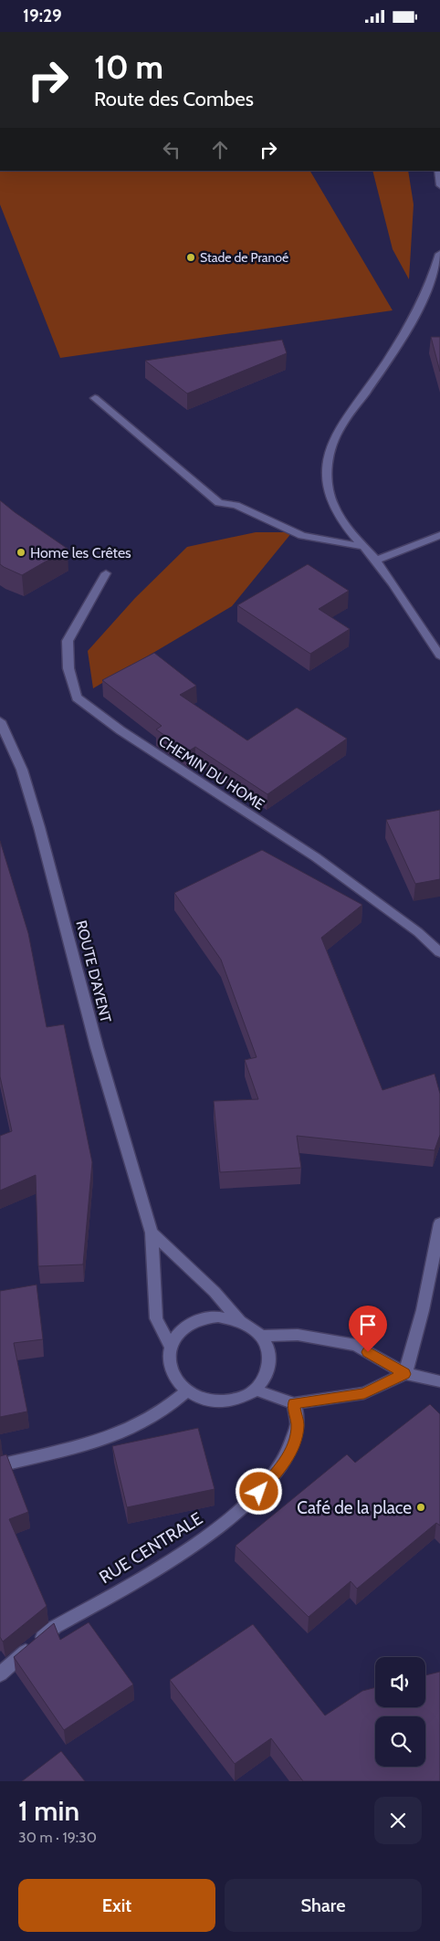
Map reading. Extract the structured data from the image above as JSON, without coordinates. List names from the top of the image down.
{
  "streets": {
    "street": ["CHEMIN DU HOME", "ROUTE D'AYENT", "RUE CENTRALE"]
  },
  "places": ["Stade de Pranoé", "Home les Crêtes", "Café de la place"],
  "page": {
    "status": "19:29",
    "turn": ["10 m", "Route des Combes"],
    "heading": ["1 min", "30 m · 19:30"],
    "buttons": ["Exit", "Share"]
  }
}
